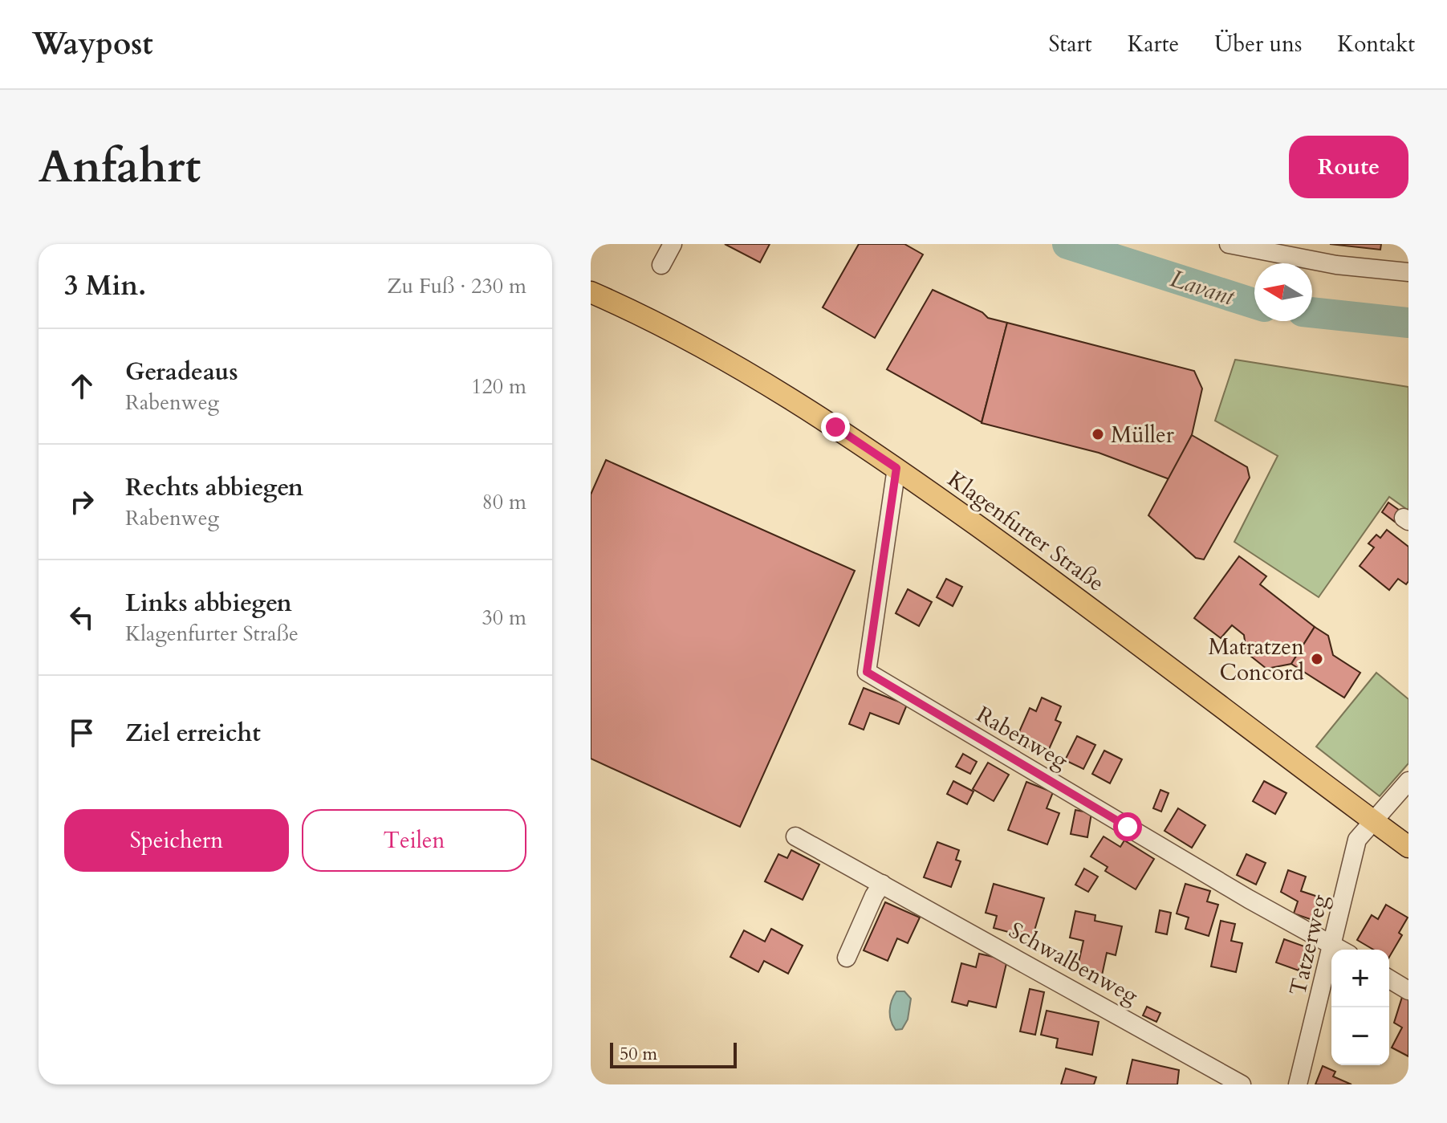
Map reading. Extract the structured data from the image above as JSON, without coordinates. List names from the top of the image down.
{
  "streets": {
    "main road": ["Klagenfurter Straße"],
    "lane": ["Rabenweg", "Tatzerweg", "Schwalbenweg"]
  },
  "crossings": [
    ["Klagenfurter Straße", "Rabenweg"],
    ["Klagenfurter Straße", "Tatzerweg"],
    ["Rabenweg", "Tatzerweg"]
  ],
  "water": ["Lavant"],
  "places": ["Müller", "Matratzen Concord"],
  "scale_bar": "50 m",
  "north": "left",
  "page": {
    "header": "Waypost",
    "nav": [
      "Start",
      "Karte",
      "Über uns",
      "Kontakt"
    ],
    "buttons": [
      "Route",
      ["Speichern", "Teilen"]
    ],
    "title": "Anfahrt",
    "heading": ["3 Min.", "Zu Fuß · 230 m"],
    "list": [
      ["Geradeaus", "Rabenweg", "120 m"],
      ["Rechts abbiegen", "Rabenweg", "80 m"],
      ["Links abbiegen", "Klagenfurter Straße", "30 m"],
      "Ziel erreicht"
    ],
    "map_buttons": ["+", "−"],
    "scale": "50 m"
  }
}
